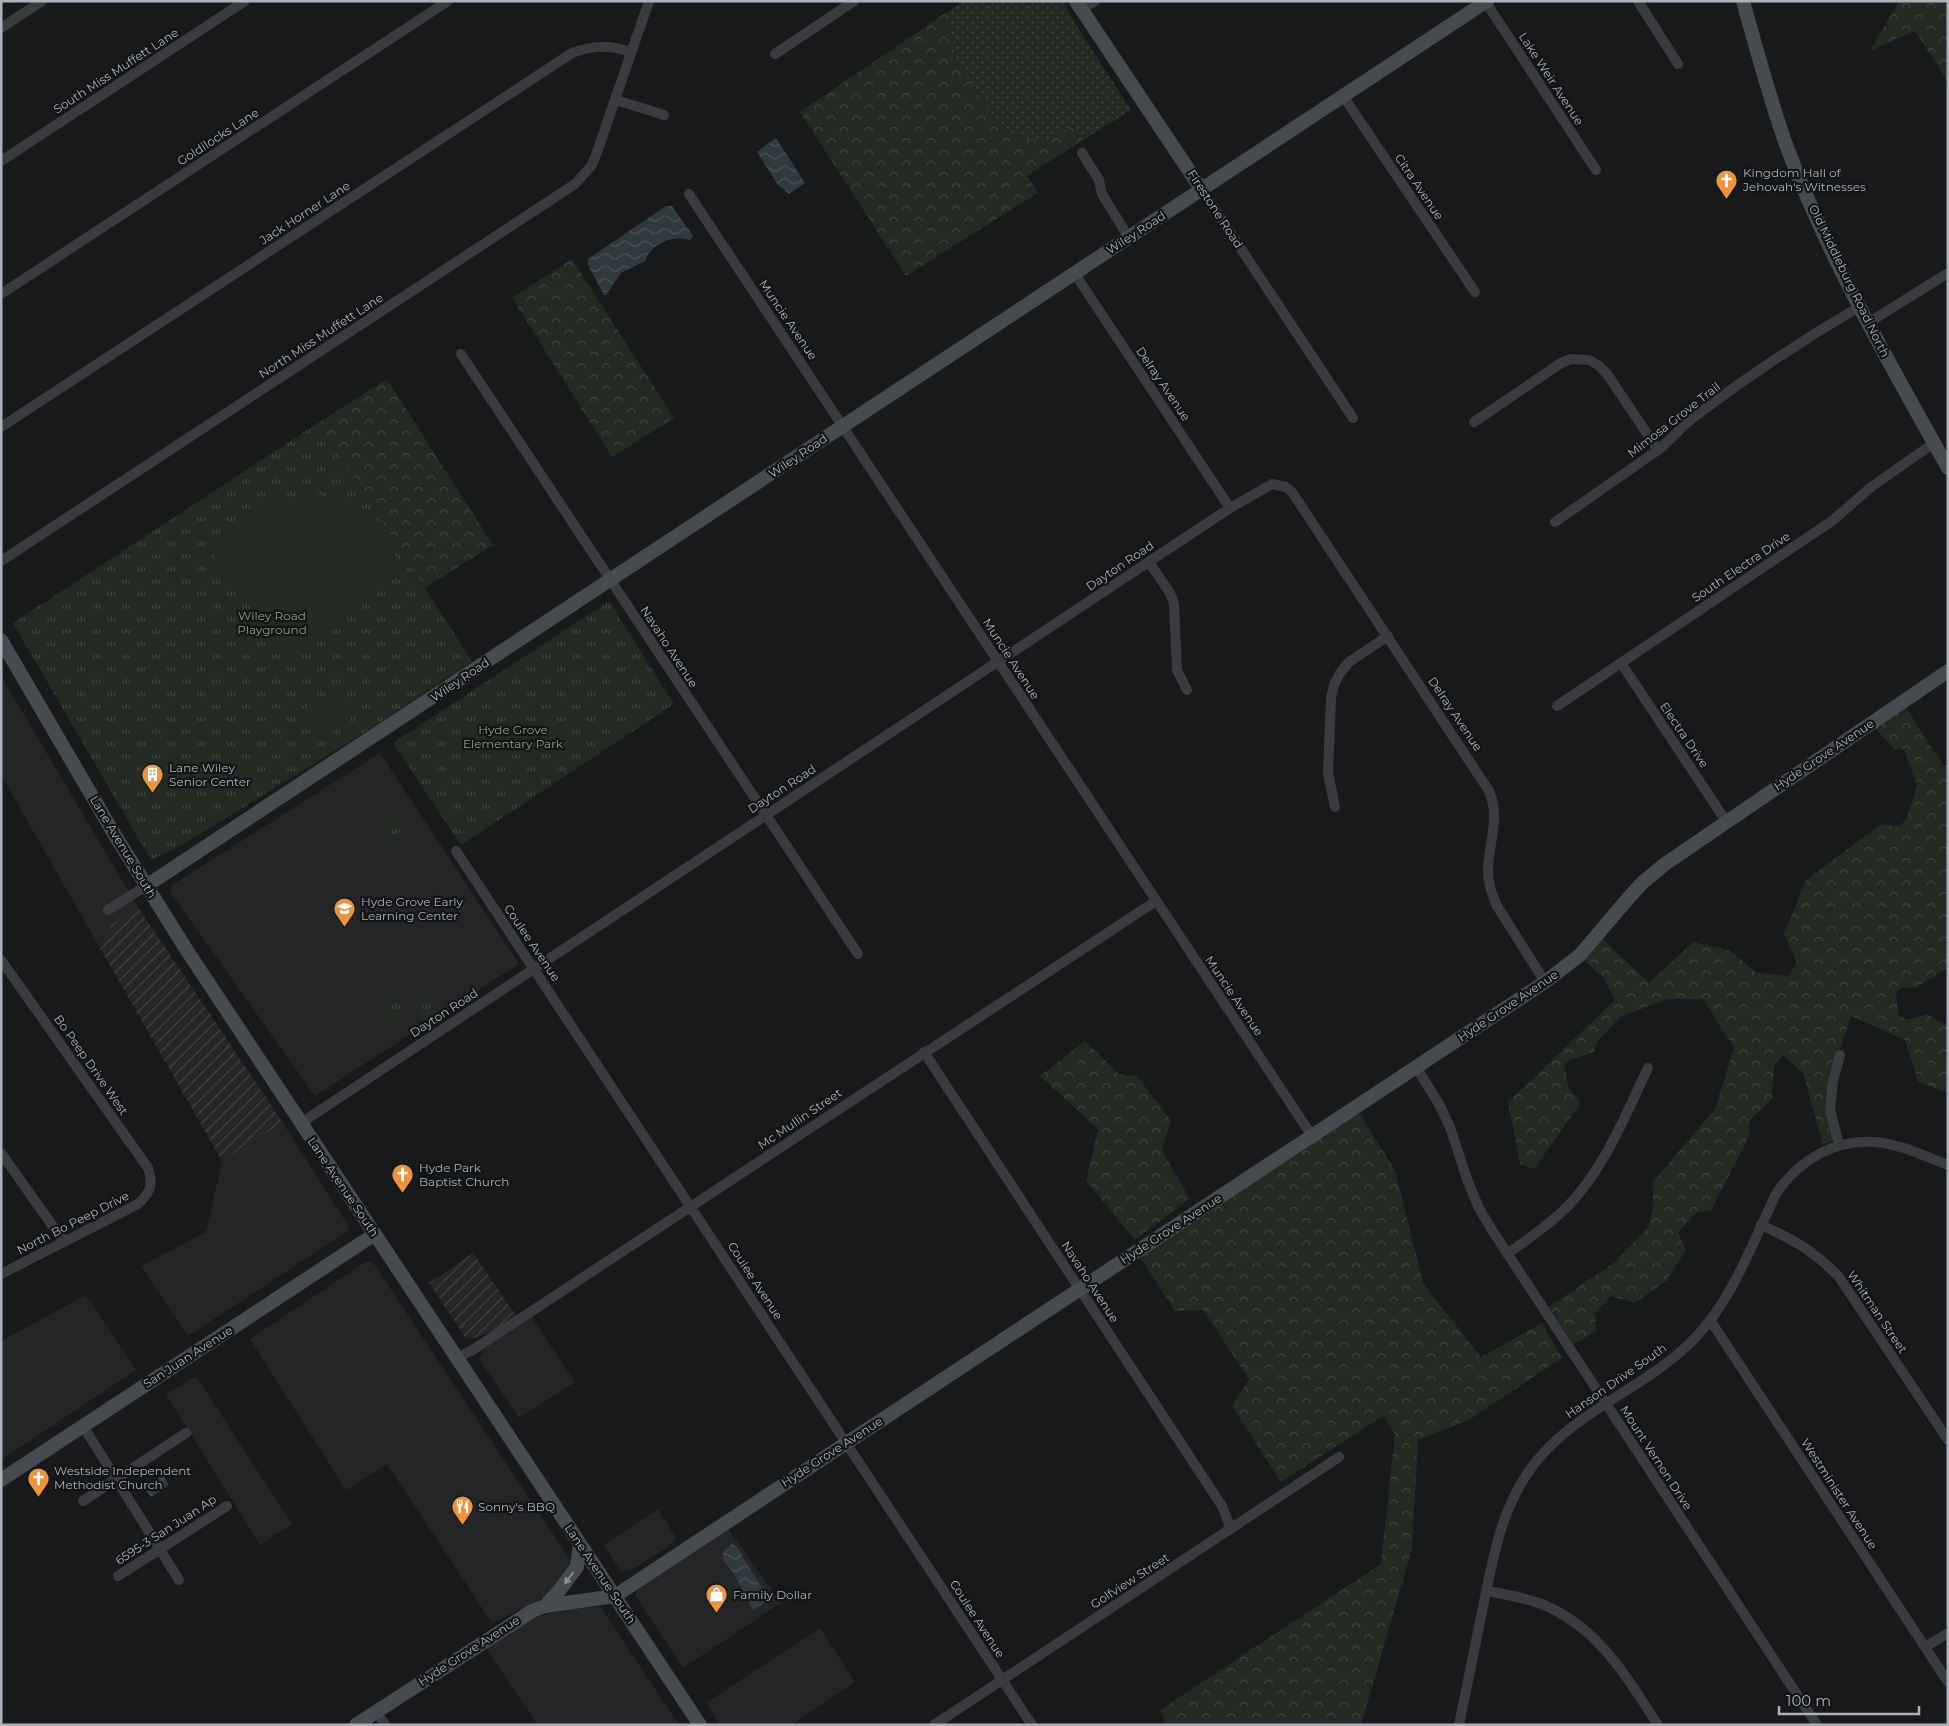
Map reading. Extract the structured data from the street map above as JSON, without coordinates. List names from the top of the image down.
{
  "streets": {
    "street": [
      "South Miss Muffett Lane",
      "Lake Weir Avenue",
      "Goldilocks Lane",
      "Citra Avenue",
      "Firestone Road",
      "Jack Horner Lane",
      "Wiley Road",
      "Old Middleburg Road North",
      "Muncie Avenue",
      "North Miss Muffett Lane",
      "Delray Avenue",
      "Mimosa Grove Trail",
      "Dayton Road",
      "South Electra Drive",
      "Navaho Avenue",
      "Electra Drive",
      "Hyde Grove Avenue",
      "Lane Avenue South",
      "Coulee Avenue",
      "Bo Peep Drive West",
      "Mc Mullin Street",
      "North Bo Peep Drive",
      "Whitman Street",
      "San Juan Avenue",
      "Hanson Drive South",
      "Mount Vernon Drive",
      "Westminister Avenue",
      "6595-3 San Juan Ap",
      "Golfview Street"
    ]
  },
  "crossings": [
    ["Lake Weir Avenue", "Wiley Road"],
    ["Citra Avenue", "Wiley Road"],
    ["Firestone Road", "Wiley Road"],
    ["Jack Horner Lane", "North Miss Muffett Lane"],
    ["Wiley Road", "Muncie Avenue"],
    ["Wiley Road", "Delray Avenue"],
    ["Wiley Road", "Navaho Avenue"],
    ["Wiley Road", "Lane Avenue South"],
    ["Old Middleburg Road North", "Mimosa Grove Trail"],
    ["Old Middleburg Road North", "South Electra Drive"],
    ["Muncie Avenue", "Dayton Road"],
    ["Muncie Avenue", "Hyde Grove Avenue"],
    ["Muncie Avenue", "Mc Mullin Street"],
    ["Delray Avenue", "Dayton Road"],
    ["Delray Avenue", "Hyde Grove Avenue"],
    ["Dayton Road", "Navaho Avenue"],
    ["Dayton Road", "Lane Avenue South"],
    ["Dayton Road", "Coulee Avenue"],
    ["South Electra Drive", "Electra Drive"],
    ["Navaho Avenue", "Hyde Grove Avenue"],
    ["Navaho Avenue", "Mc Mullin Street"],
    ["Navaho Avenue", "Golfview Street"],
    ["Electra Drive", "Hyde Grove Avenue"],
    ["Hyde Grove Avenue", "Lane Avenue South"],
    ["Hyde Grove Avenue", "Coulee Avenue"],
    ["Hyde Grove Avenue", "Mount Vernon Drive"],
    ["Lane Avenue South", "Mc Mullin Street"],
    ["Lane Avenue South", "San Juan Avenue"],
    ["Coulee Avenue", "Mc Mullin Street"],
    ["Coulee Avenue", "Golfview Street"],
    ["Bo Peep Drive West", "North Bo Peep Drive"],
    ["Whitman Street", "Hanson Drive South"],
    ["Hanson Drive South", "Mount Vernon Drive"],
    ["Hanson Drive South", "Westminister Avenue"]
  ],
  "parks": ["Wiley Road Playground", "Hyde Grove Elementary Park"],
  "places": {
    "church": ["Kingdom Hall of Jehovah's Witnesses", "Hyde Park Baptist Church", "Westside Independent Methodist Church"],
    "building": ["Lane Wiley Senior Center"],
    "school or university": ["Hyde Grove Early Learning Center"],
    "restaurant": ["Sonny's BBQ"],
    "shop": ["Family Dollar"]
  },
  "scale_bar": "100 m"
}
